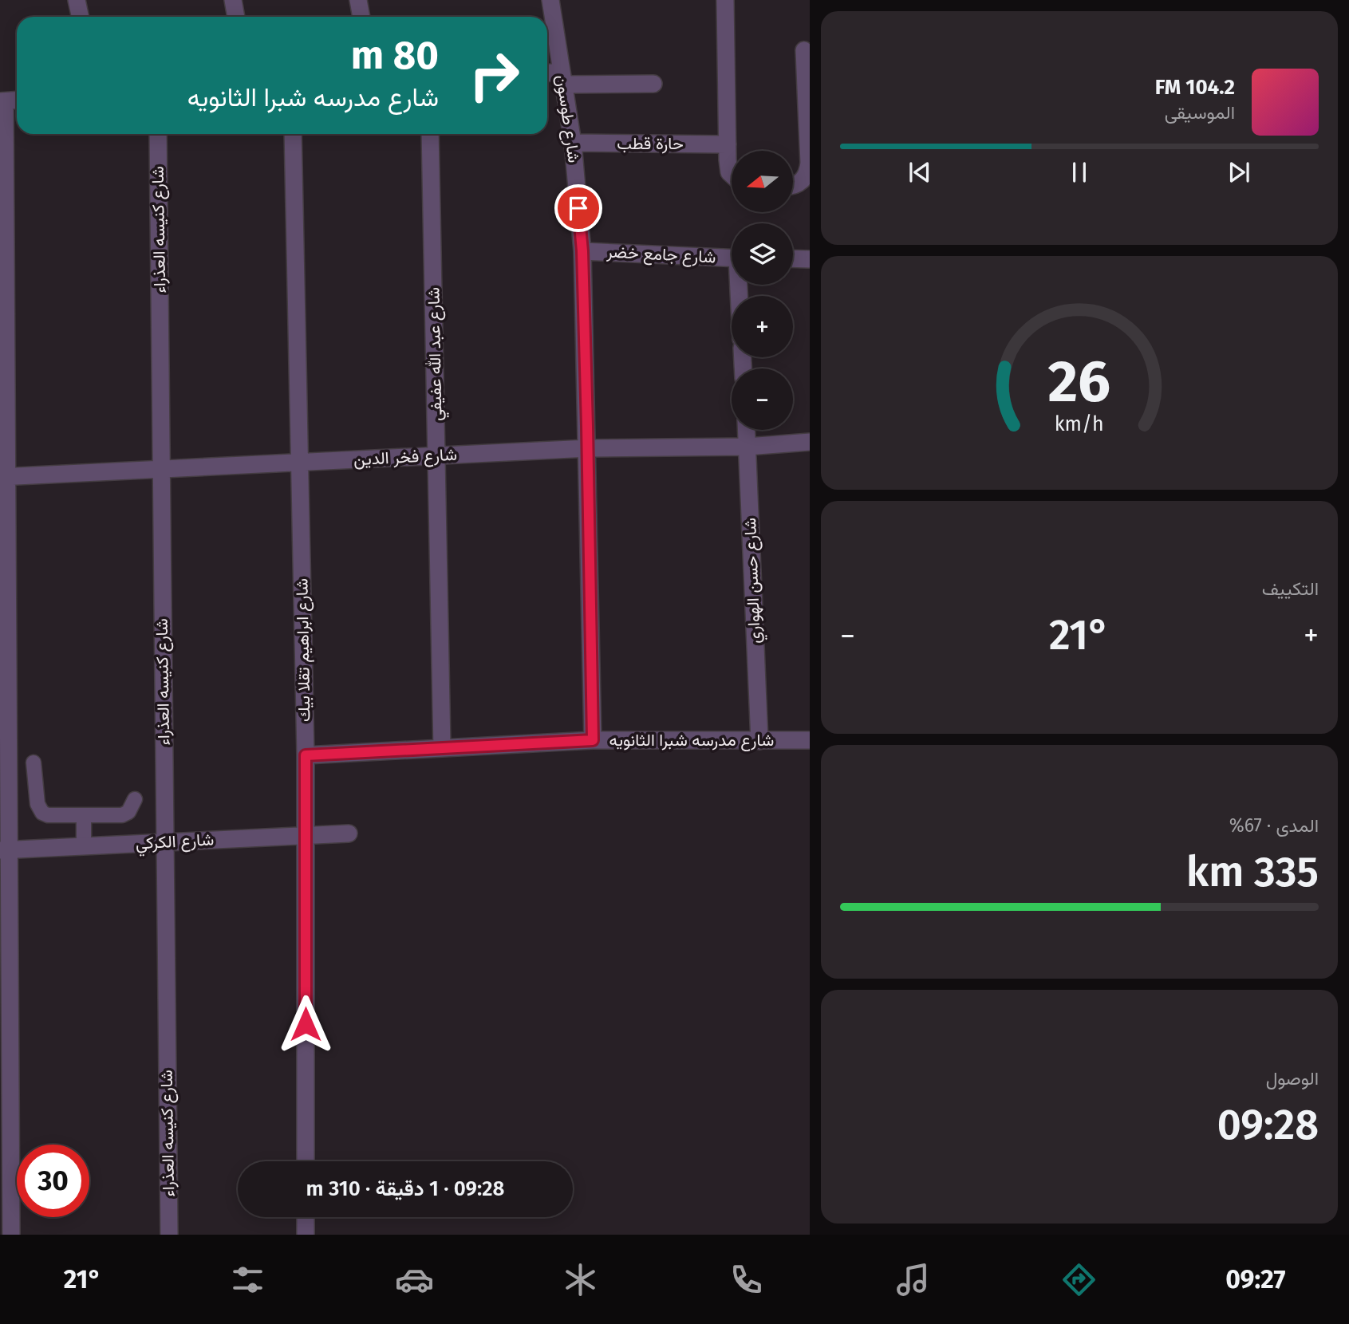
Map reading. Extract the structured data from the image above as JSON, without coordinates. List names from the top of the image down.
{
  "streets": {
    "street": [
      "شارع طوسون",
      "حارة قطب",
      "شارع كنيسه العذراء",
      "شارع جامع خضر",
      "شارع عبد الله عفيفي",
      "شارع فخر الدين",
      "شارع حسن الهواري",
      "شارع ابراهيم تقلا بيك",
      "شارع مدرسه شبرا الثانويه",
      "شارع الكركي"
    ]
  },
  "crossings": [
    ["شارع طوسون", "حارة قطب"],
    ["شارع طوسون", "شارع جامع خضر"],
    ["شارع طوسون", "شارع فخر الدين"],
    ["شارع طوسون", "شارع مدرسه شبرا الثانويه"],
    ["شارع كنيسه العذراء", "شارع فخر الدين"],
    ["شارع كنيسه العذراء", "شارع الكركي"],
    ["شارع عبد الله عفيفي", "شارع فخر الدين"],
    ["شارع عبد الله عفيفي", "شارع مدرسه شبرا الثانويه"],
    ["شارع فخر الدين", "شارع حسن الهواري"],
    ["شارع فخر الدين", "شارع ابراهيم تقلا بيك"],
    ["شارع حسن الهواري", "شارع مدرسه شبرا الثانويه"],
    ["شارع ابراهيم تقلا بيك", "شارع مدرسه شبرا الثانويه"],
    ["شارع ابراهيم تقلا بيك", "شارع الكركي"]
  ],
  "north": "left",
  "page": {
    "turn": ["80 m", "شارع مدرسه شبرا الثانويه"],
    "song": ["104.2 FM", "الموسيقى"],
    "map_buttons": ["+", "−"],
    "tile": [
      "التكييف",
      ["المدى · 67%", "335 km"],
      ["الوصول", "09:28"]
    ],
    "heat": ["−", "21°", "+"],
    "limit": "30",
    "trip": "09:28 · 1 دقيقة · 310 m",
    "tabs": ["09:27", "21°"],
    "gauge": ["26", "km/h"]
  }
}
